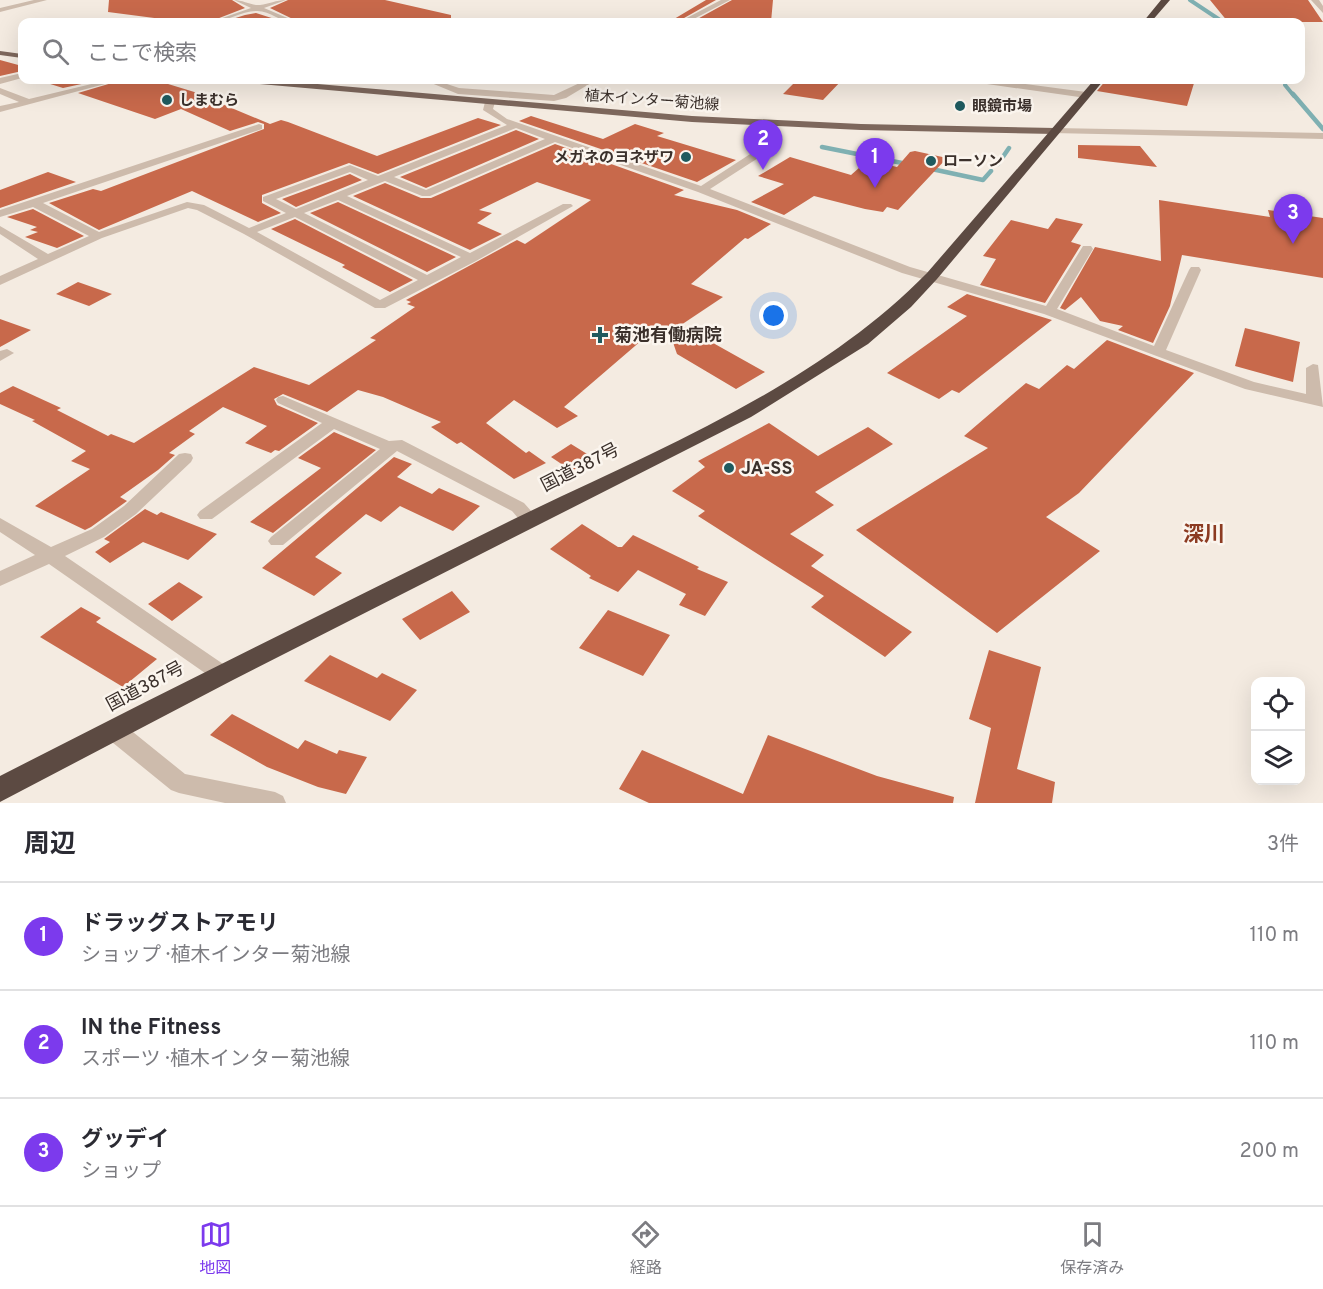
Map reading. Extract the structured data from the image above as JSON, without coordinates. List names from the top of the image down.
{
  "streets": {
    "highway": ["国道387号"],
    "main road": ["植木インター菊池線"]
  },
  "crossings": [
    ["植木インター菊池線", "国道387号"]
  ],
  "districts": ["深川"],
  "places": {
    "other": [
      "しまむら",
      "眼鏡市場",
      "メガネのヨネザワ",
      "ローソン",
      "JA-SS"
    ],
    "health": ["菊池有働病院"]
  },
  "page": {
    "search": "ここで検索",
    "pins": ["2", "1", "3"],
    "heading": ["周辺", "3件"],
    "list": [
      {
        "mark": "1",
        "name": "ドラッグストアモリ",
        "note": "ショップ · 植木インター菊池線",
        "value": "110 m"
      },
      {
        "mark": "2",
        "name": "IN the Fitness",
        "note": "スポーツ · 植木インター菊池線",
        "value": "110 m"
      },
      {
        "mark": "3",
        "name": "グッデイ",
        "note": "ショップ",
        "value": "200 m"
      }
    ],
    "nav": ["地図", "経路", "保存済み"]
  }
}
